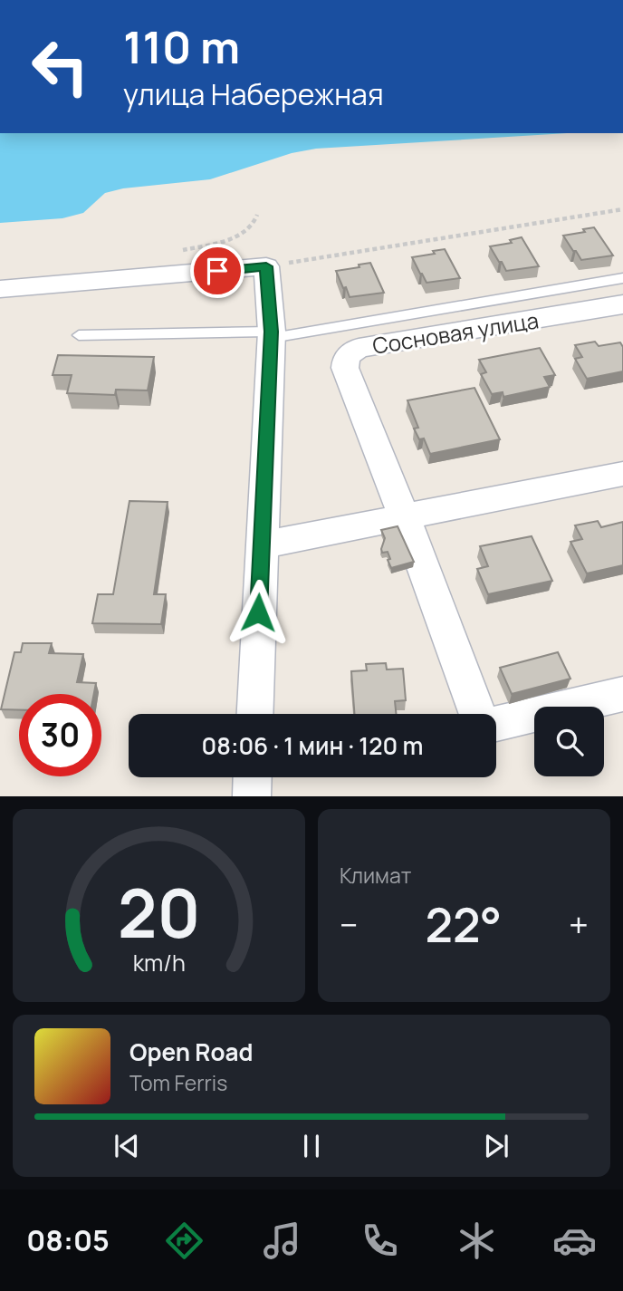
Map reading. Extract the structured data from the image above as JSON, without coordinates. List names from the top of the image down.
{
  "streets": {
    "street": ["Сосновая улица"]
  },
  "page": {
    "turn": ["110 m", "улица Набережная"],
    "limit": "30",
    "trip": "08:06 · 1 мин · 120 m",
    "tile": "Климат",
    "heat": ["−", "22°", "+"],
    "song": ["Open Road", "Tom Ferris"],
    "tabs": "08:05",
    "gauge": ["20", "km/h"]
  }
}
